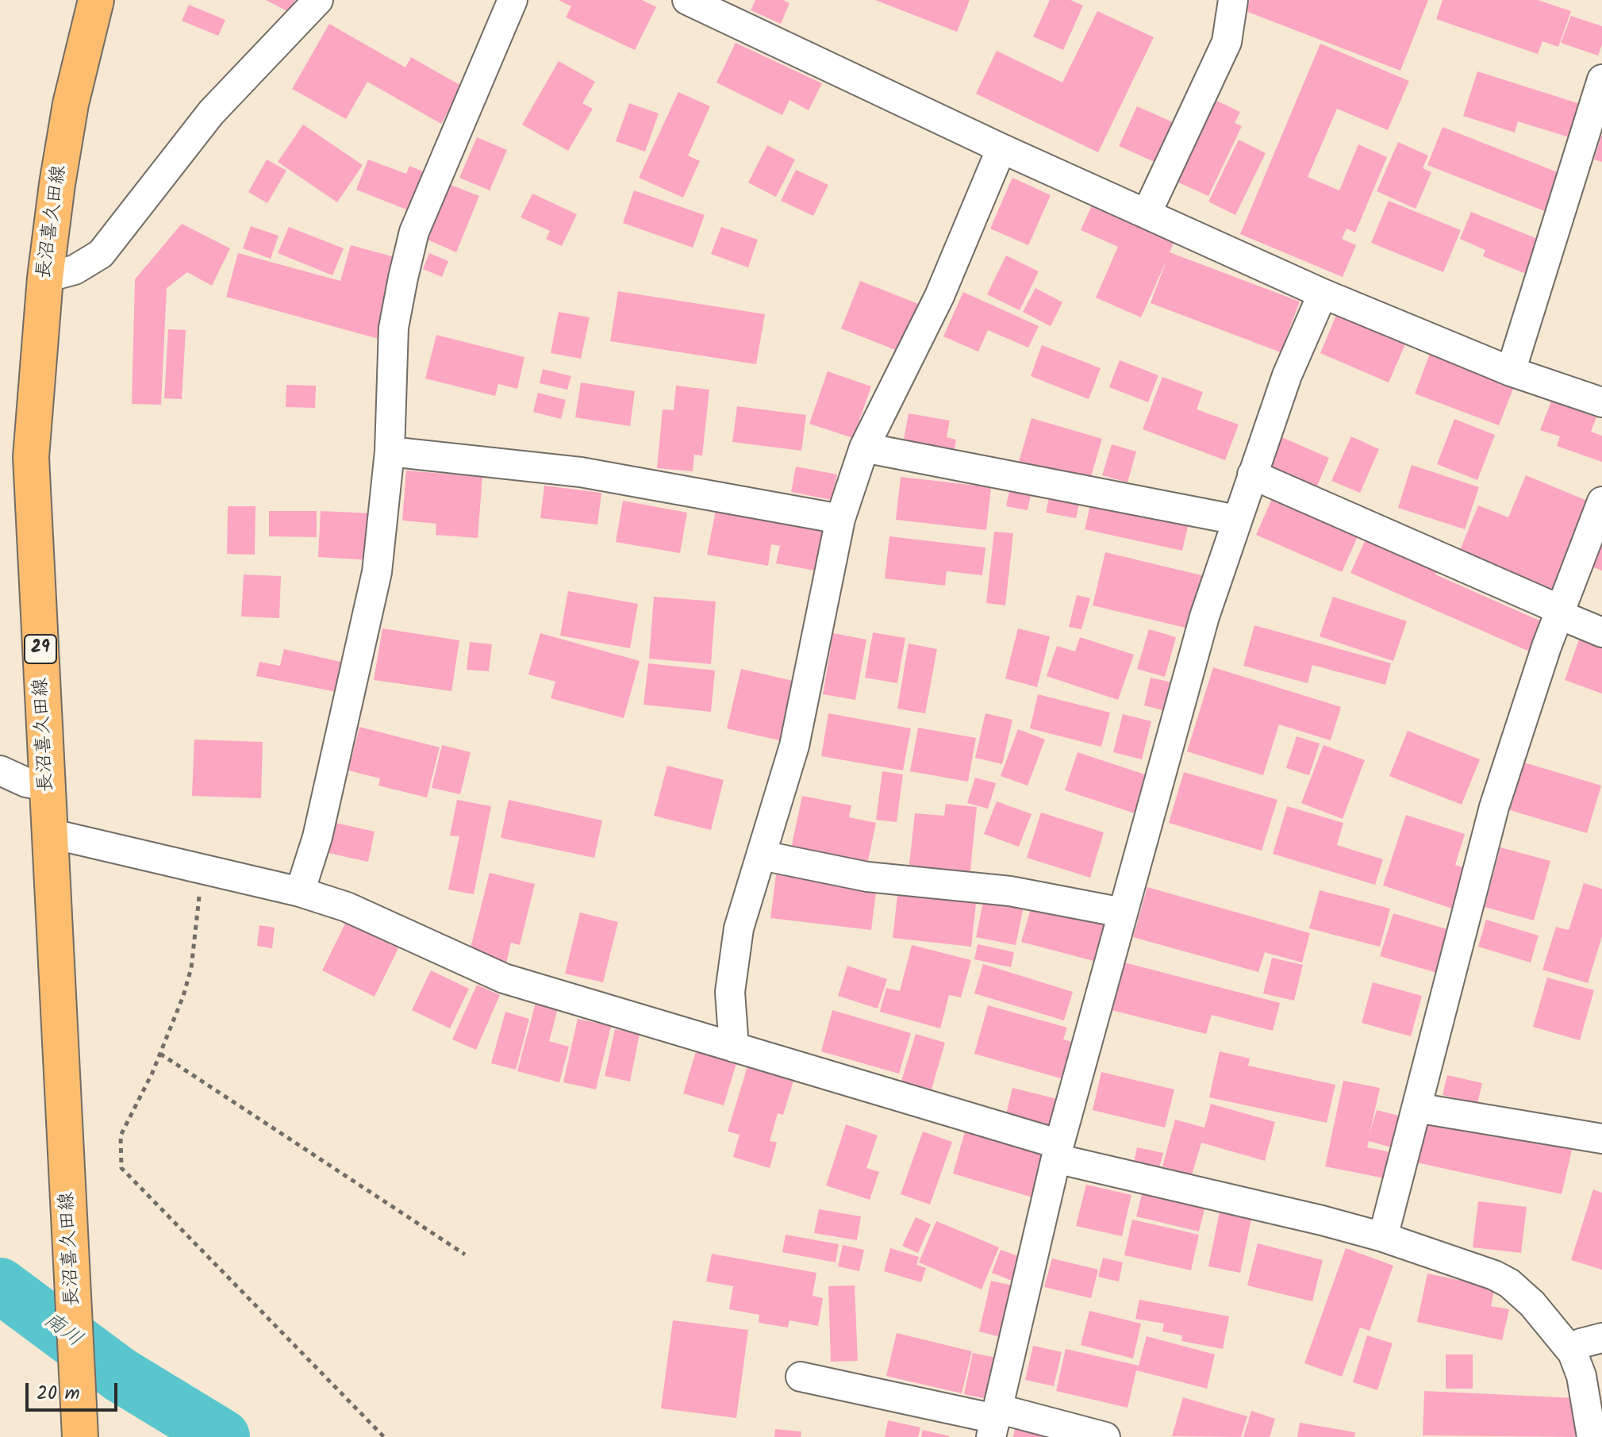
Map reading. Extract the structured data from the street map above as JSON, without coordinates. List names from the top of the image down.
{
  "streets": {
    "main road": ["長沼喜久田線", "29"]
  },
  "water": ["南川"],
  "scale_bar": "20 m"
}
